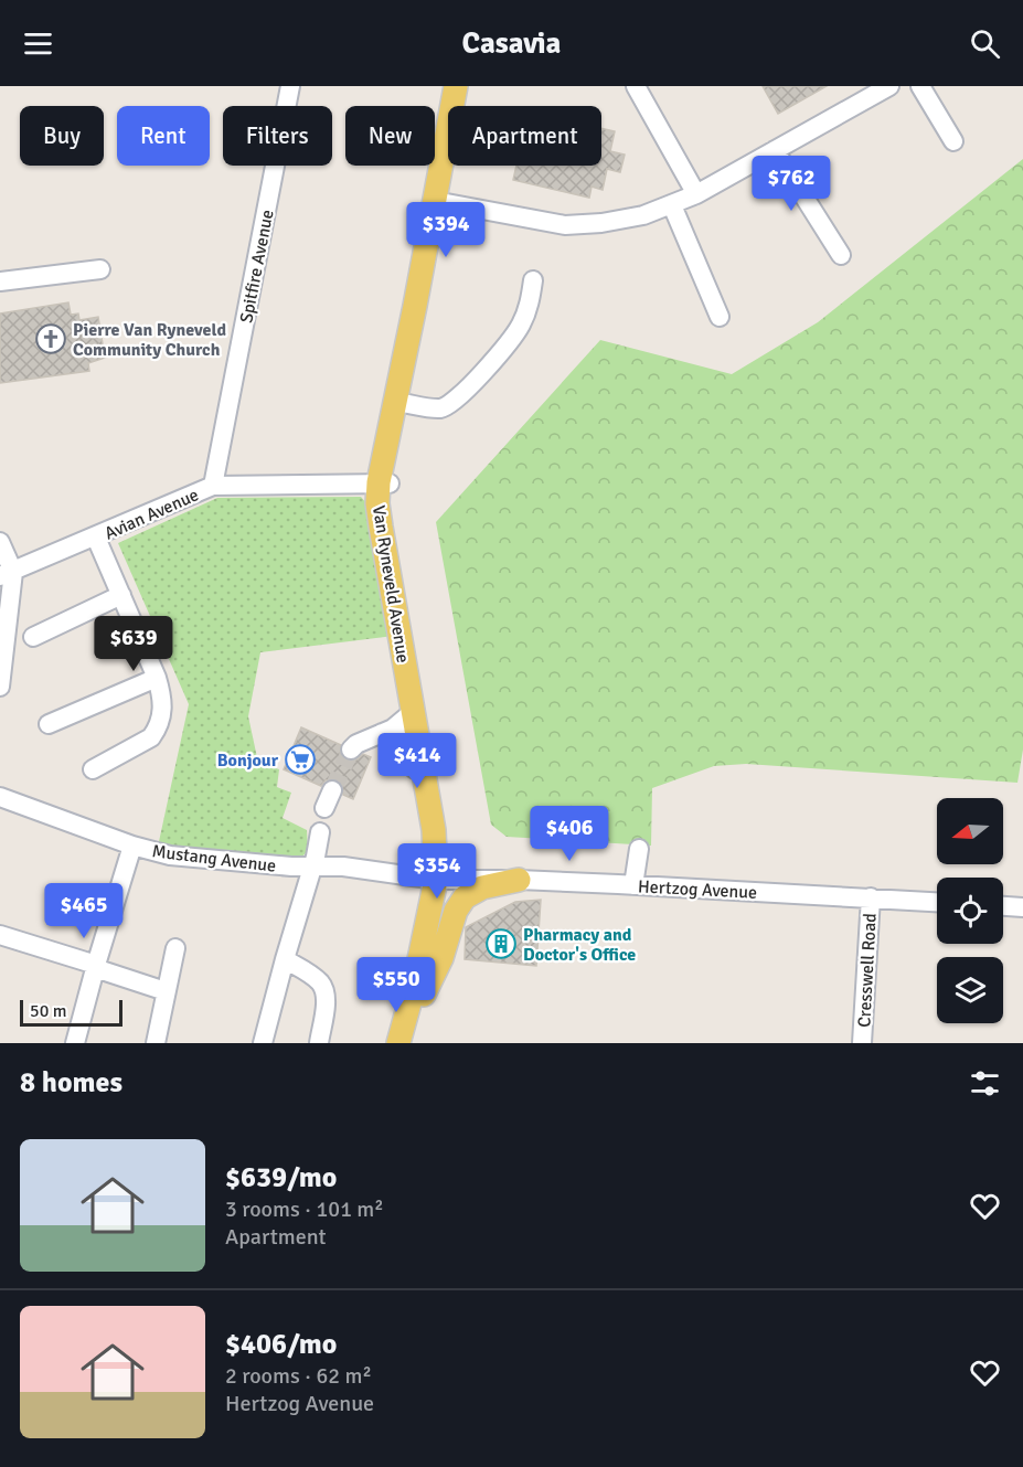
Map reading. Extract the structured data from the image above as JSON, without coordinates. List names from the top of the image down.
{
  "streets": {
    "main road": ["Van Ryneveld Avenue"],
    "street": [
      "Spitfire Avenue",
      "Avian Avenue",
      "Mustang Avenue",
      "Hertzog Avenue",
      "Cresswell Road"
    ]
  },
  "crossings": [
    ["Spitfire Avenue", "Avian Avenue"],
    ["Avian Avenue", "Van Ryneveld Avenue"],
    ["Van Ryneveld Avenue", "Mustang Avenue"],
    ["Van Ryneveld Avenue", "Hertzog Avenue"],
    ["Mustang Avenue", "Hertzog Avenue"],
    ["Hertzog Avenue", "Cresswell Road"]
  ],
  "places": {
    "church": ["Pierre Van Ryneveld Community Church"],
    "supermarket": ["Bonjour"],
    "building": ["Pharmacy and Doctor's Office"]
  },
  "scale_bar": "50 m",
  "north": "left",
  "page": {
    "header": "Casavia",
    "chip": [
      "Buy",
      "Rent",
      "Filters",
      "New",
      "Apartment"
    ],
    "price": [
      "$762",
      "$394",
      "$639",
      "$414",
      "$406",
      "$354",
      "$465",
      "$550"
    ],
    "scale": "50 m",
    "heading": "8 homes",
    "list": [
      {
        "name": "$639/mo",
        "note": "3 rooms · 101 m² · Apartment"
      },
      {
        "name": "$406/mo",
        "note": "2 rooms · 62 m² · Hertzog Avenue"
      }
    ]
  }
}
